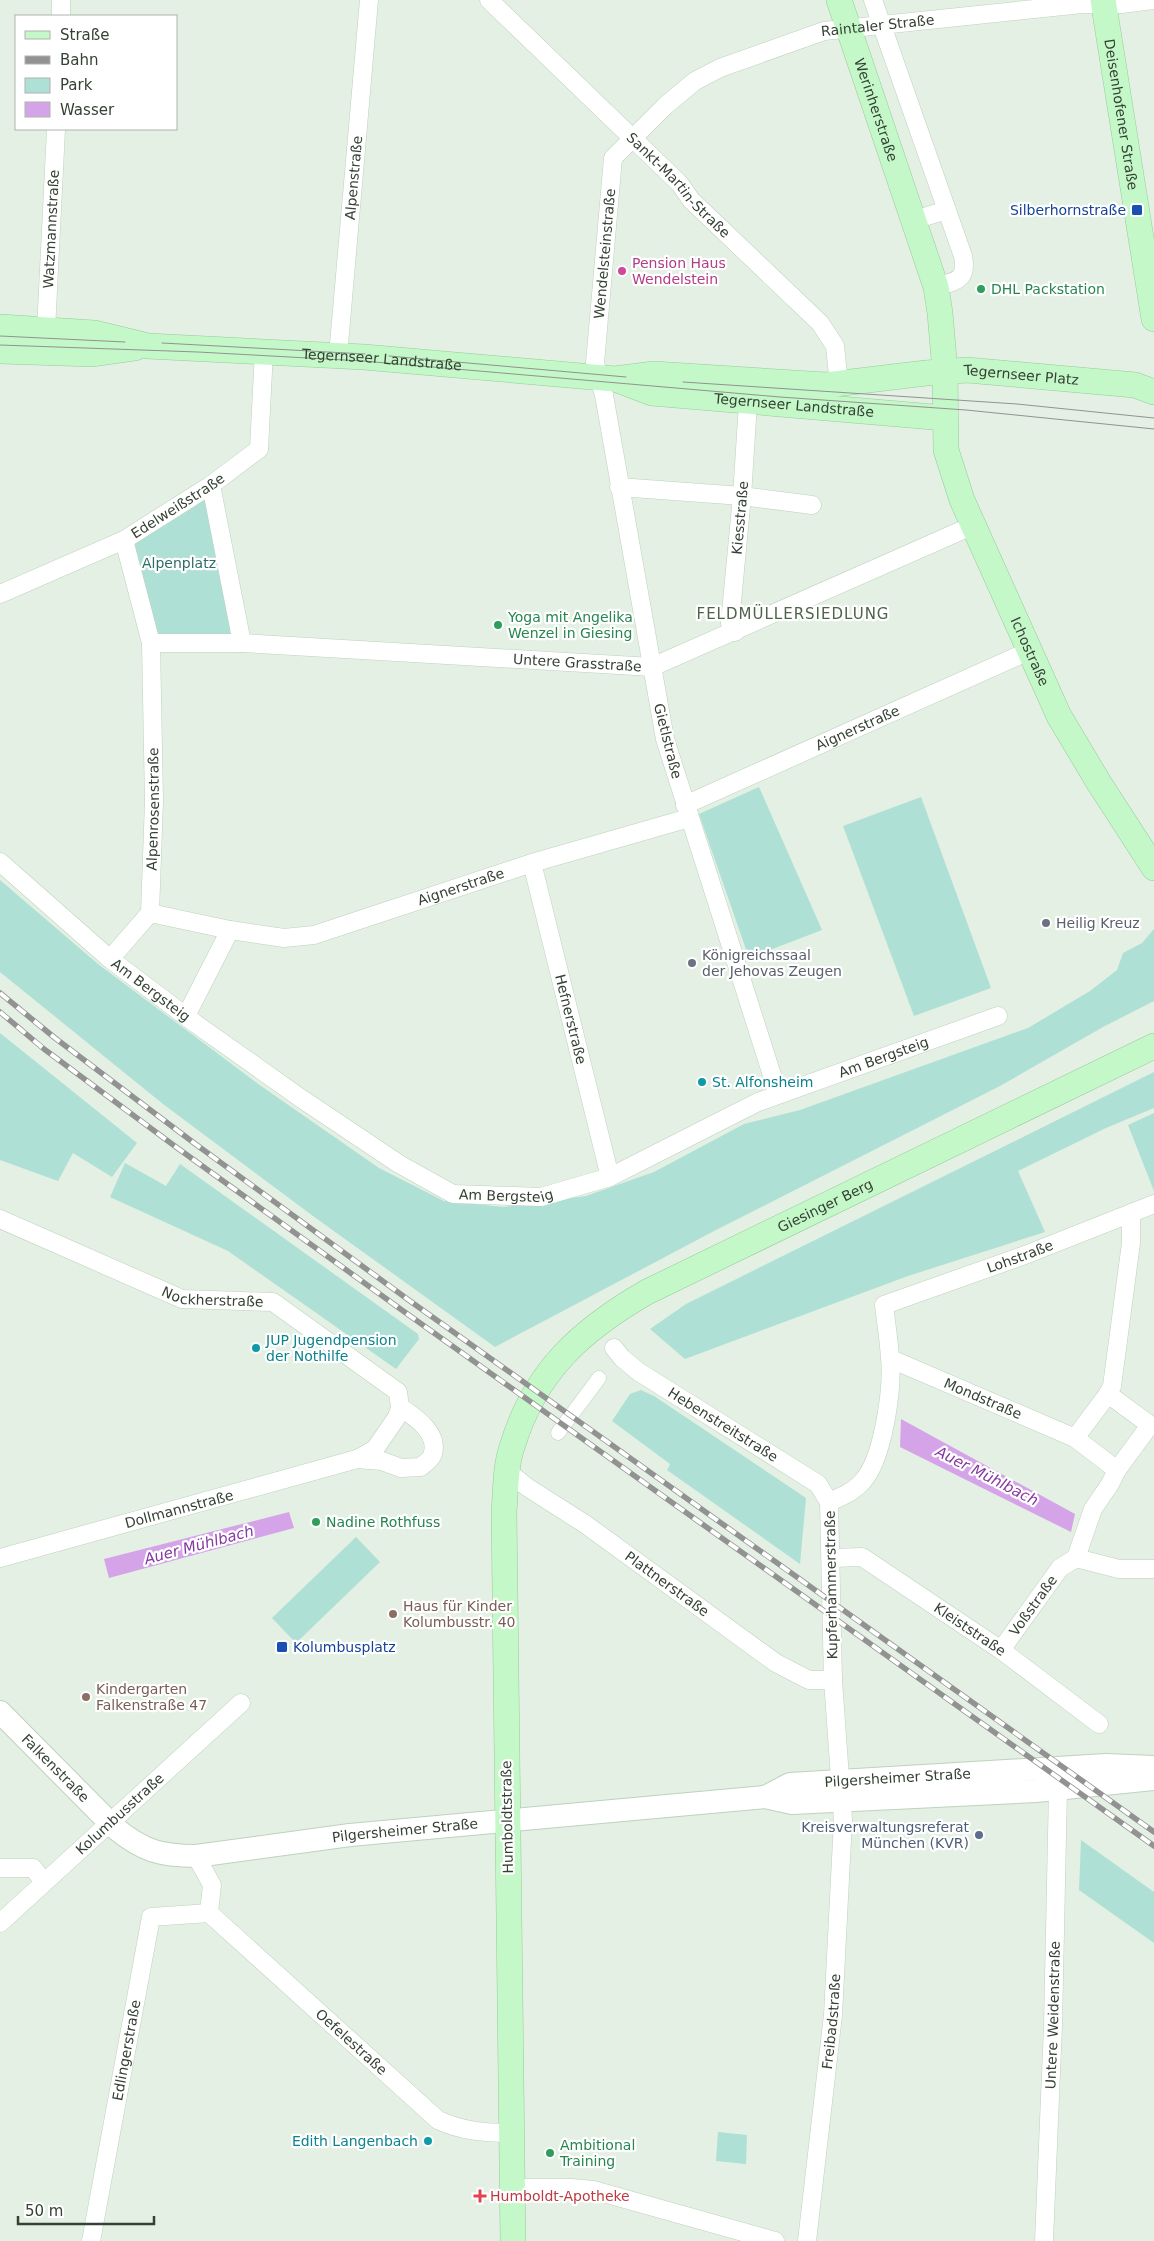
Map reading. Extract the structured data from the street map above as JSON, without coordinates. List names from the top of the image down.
{
  "streets": {
    "main road": [
      "Werinherstraße",
      "Deisenhofener Straße",
      "Tegernseer Landstraße",
      "Tegernseer Platz",
      "Ichostraße",
      "Giesinger Berg",
      "Humboldtstraße"
    ],
    "street": [
      "Raintaler Straße",
      "Alpenstraße",
      "Sankt-Martin-Straße",
      "Watzmannstraße",
      "Wendelsteinstraße",
      "Edelweißstraße",
      "Kiesstraße",
      "Untere Grasstraße",
      "Aignerstraße",
      "Gietlstraße",
      "Alpenrosenstraße",
      "Am Bergsteig",
      "Hefnerstraße",
      "Lohstraße",
      "Nockherstraße",
      "Mondstraße",
      "Hebenstreitstraße",
      "Dollmannstraße",
      "Plattnerstraße",
      "Kupferhammerstraße",
      "Voßstraße",
      "Kleiststraße",
      "Falkenstraße",
      "Pilgersheimer Straße",
      "Kolumbusstraße",
      "Untere Weidenstraße",
      "Freibadstraße",
      "Oefelestraße",
      "Edlingerstraße"
    ]
  },
  "crossings": [
    ["Raintaler Straße", "Werinherstraße"],
    ["Raintaler Straße", "Deisenhofener Straße"],
    ["Raintaler Straße", "Sankt-Martin-Straße"],
    ["Raintaler Straße", "Wendelsteinstraße"],
    ["Werinherstraße", "Tegernseer Landstraße"],
    ["Werinherstraße", "Tegernseer Platz"],
    ["Werinherstraße", "Ichostraße"],
    ["Alpenstraße", "Tegernseer Landstraße"],
    ["Sankt-Martin-Straße", "Wendelsteinstraße"],
    ["Sankt-Martin-Straße", "Tegernseer Landstraße"],
    ["Watzmannstraße", "Tegernseer Landstraße"],
    ["Wendelsteinstraße", "Tegernseer Landstraße"],
    ["Wendelsteinstraße", "Gietlstraße"],
    ["Tegernseer Landstraße", "Tegernseer Platz"],
    ["Tegernseer Landstraße", "Edelweißstraße"],
    ["Tegernseer Landstraße", "Kiesstraße"],
    ["Tegernseer Landstraße", "Ichostraße"],
    ["Tegernseer Landstraße", "Gietlstraße"],
    ["Kiesstraße", "Untere Grasstraße"],
    ["Ichostraße", "Untere Grasstraße"],
    ["Ichostraße", "Aignerstraße"],
    ["Untere Grasstraße", "Gietlstraße"],
    ["Aignerstraße", "Gietlstraße"],
    ["Aignerstraße", "Alpenrosenstraße"],
    ["Aignerstraße", "Hefnerstraße"],
    ["Gietlstraße", "Am Bergsteig"],
    ["Am Bergsteig", "Hefnerstraße"],
    ["Giesinger Berg", "Humboldtstraße"],
    ["Lohstraße", "Kupferhammerstraße"],
    ["Nockherstraße", "Dollmannstraße"],
    ["Mondstraße", "Kupferhammerstraße"],
    ["Hebenstreitstraße", "Kupferhammerstraße"],
    ["Plattnerstraße", "Kupferhammerstraße"],
    ["Plattnerstraße", "Humboldtstraße"],
    ["Kupferhammerstraße", "Kleiststraße"],
    ["Kupferhammerstraße", "Pilgersheimer Straße"],
    ["Kupferhammerstraße", "Freibadstraße"],
    ["Voßstraße", "Kleiststraße"],
    ["Falkenstraße", "Pilgersheimer Straße"],
    ["Falkenstraße", "Kolumbusstraße"],
    ["Pilgersheimer Straße", "Humboldtstraße"],
    ["Pilgersheimer Straße", "Untere Weidenstraße"],
    ["Pilgersheimer Straße", "Freibadstraße"],
    ["Humboldtstraße", "Oefelestraße"],
    ["Oefelestraße", "Edlingerstraße"]
  ],
  "districts": ["FELDMÜLLERSIEDLUNG"],
  "water": ["Auer Mühlbach"],
  "parks": ["Alpenplatz"],
  "places": {
    "transit": ["Silberhornstraße", "Kolumbusplatz"],
    "other": [
      "Pension Haus Wendelstein",
      "DHL Packstation",
      "Yoga mit Angelika Wenzel in Giesing",
      "Heilig Kreuz",
      "Königreichssaal der Jehovas Zeugen",
      "St. Alfonsheim",
      "JUP Jugendpension der Nothilfe",
      "Nadine Rothfuss",
      "Haus für Kinder Kolumbusstr. 40",
      "Kindergarten Falkenstraße 47",
      "Kreisverwaltungsreferat München (KVR)",
      "Edith Langenbach",
      "Ambitional Training"
    ],
    "health": ["Humboldt-Apotheke"]
  },
  "legend": [
    "Straße",
    "Bahn",
    "Park",
    "Wasser"
  ],
  "scale_bar": "50 m"
}
